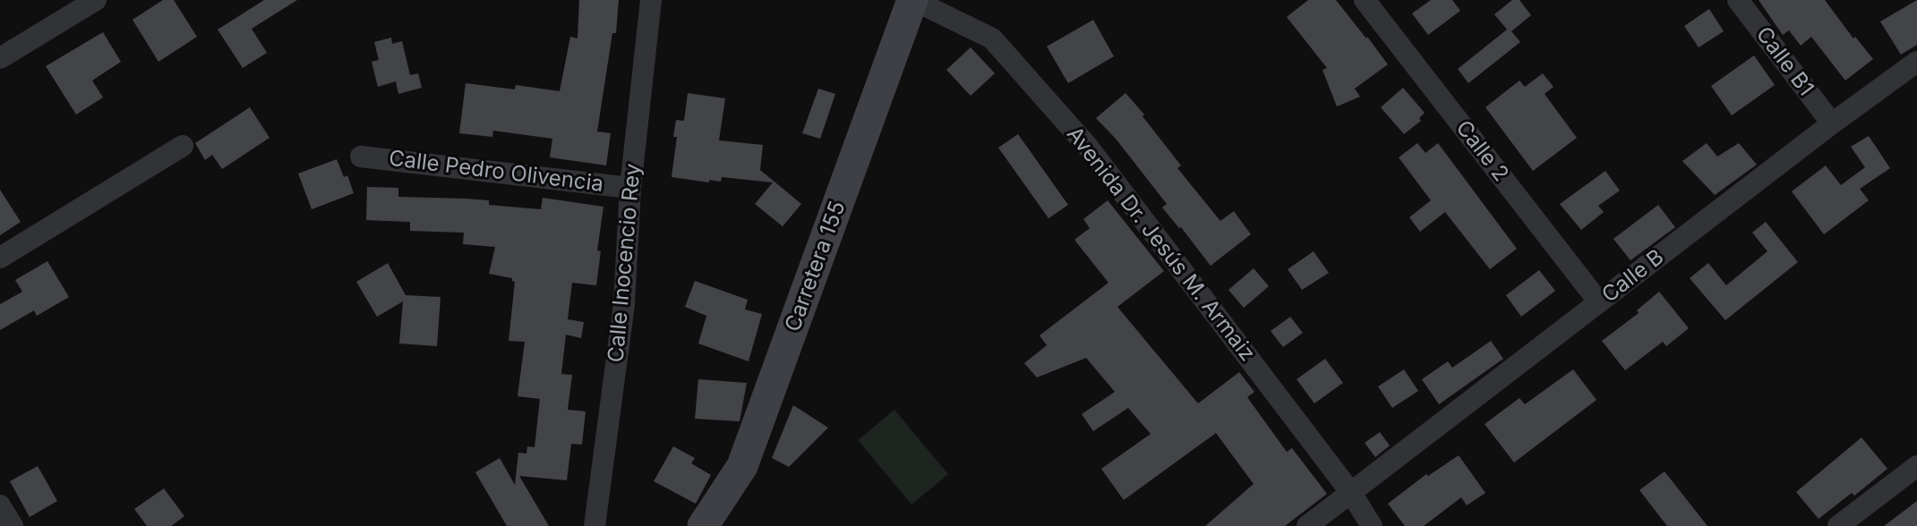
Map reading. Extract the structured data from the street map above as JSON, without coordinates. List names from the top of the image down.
{
  "streets": {
    "street": [
      "Calle B1",
      "Calle 2",
      "Calle Pedro Olivencia",
      "Avenida Dr. Jesús M. Armaiz",
      "Calle Inocencio Rey",
      "Carretera 155",
      "Calle B"
    ]
  },
  "crossings": [
    ["Calle B1", "Calle B"],
    ["Calle 2", "Calle B"],
    ["Calle Pedro Olivencia", "Calle Inocencio Rey"],
    ["Avenida Dr. Jesús M. Armaiz", "Carretera 155"],
    ["Avenida Dr. Jesús M. Armaiz", "Calle B"]
  ]
}
